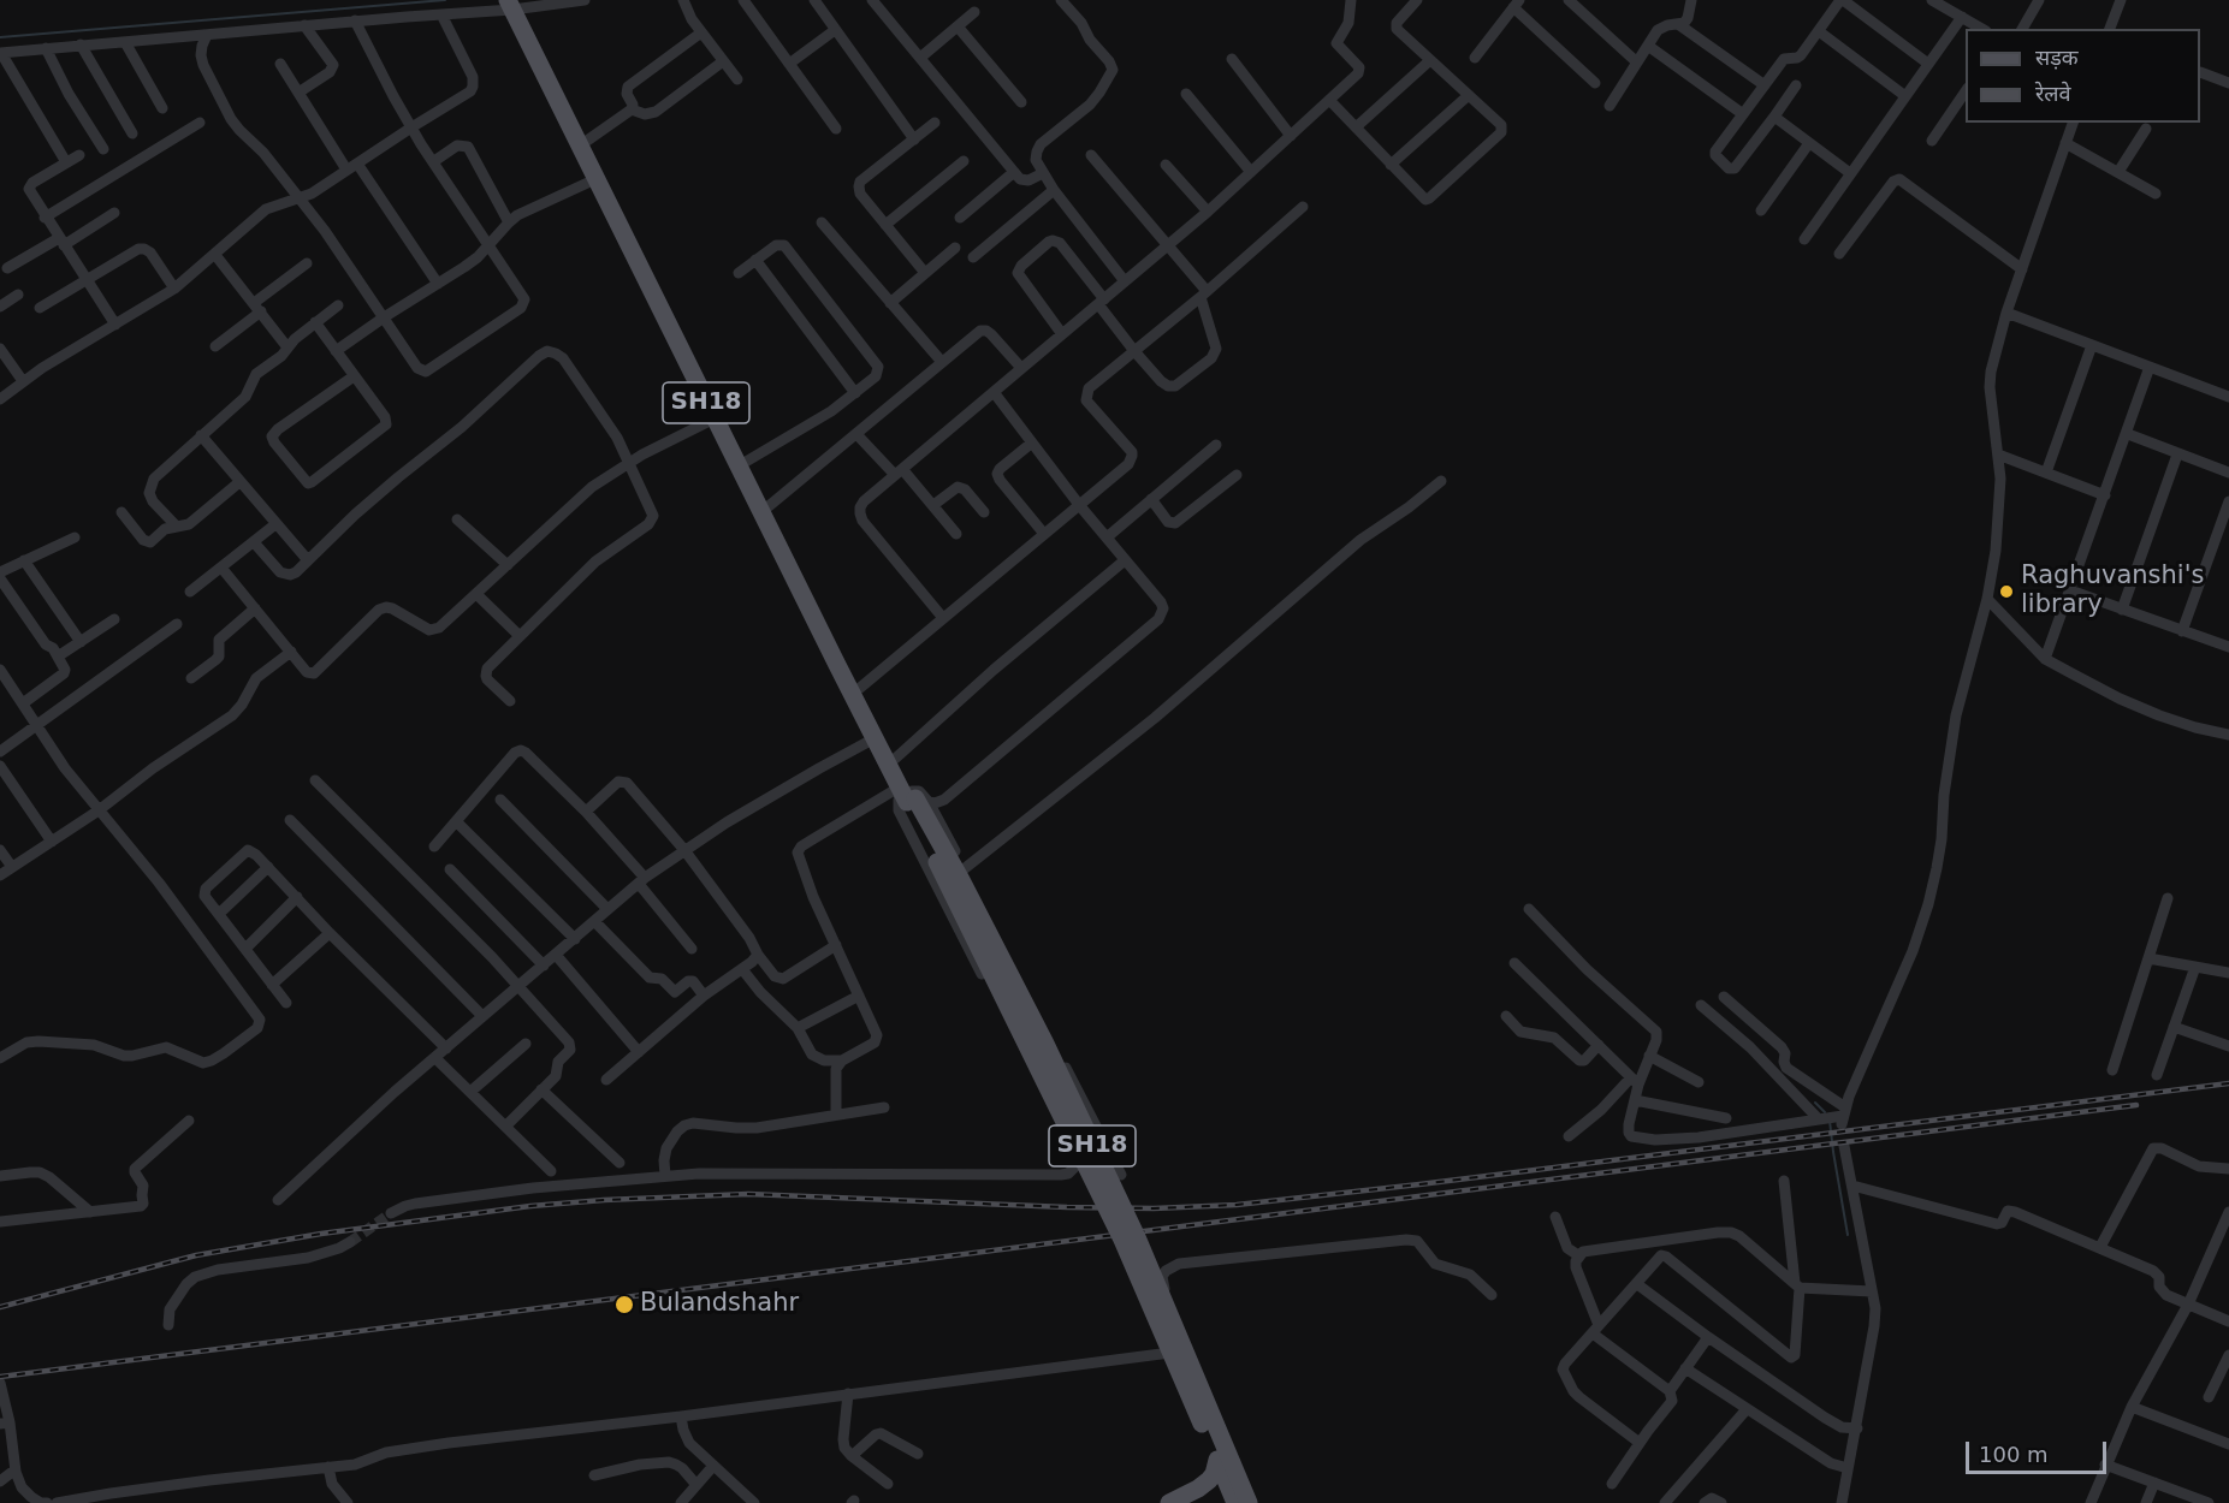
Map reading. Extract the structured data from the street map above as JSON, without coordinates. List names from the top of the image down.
{
  "streets": {
    "main road": ["SH18"]
  },
  "places": ["Raghuvanshi's library", "Bulandshahr"],
  "legend": ["सड़क", "रेलवे"],
  "scale_bar": "100 m"
}
